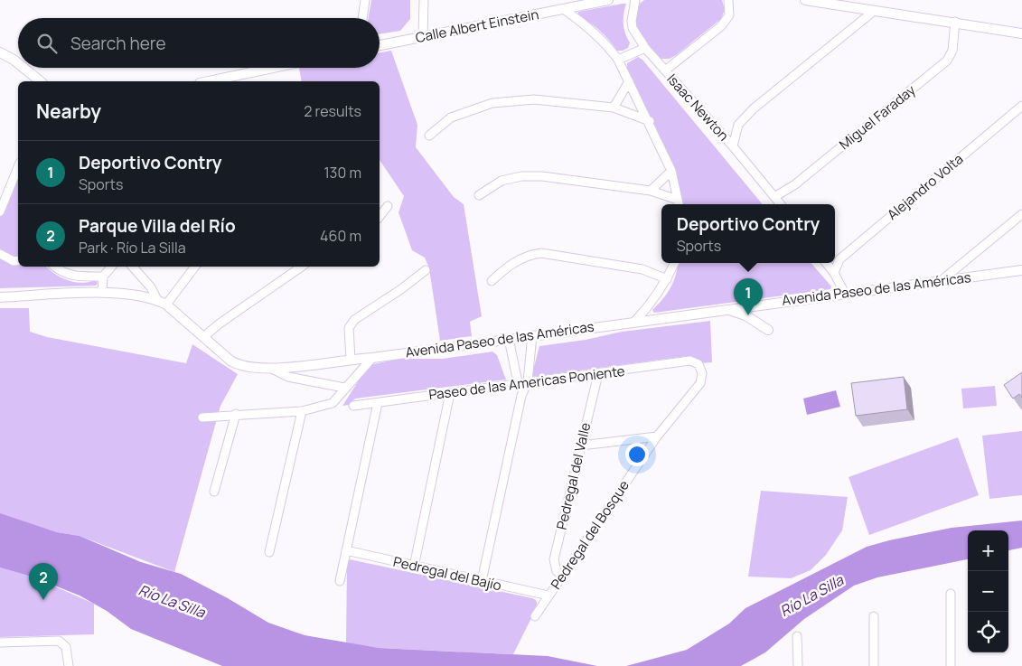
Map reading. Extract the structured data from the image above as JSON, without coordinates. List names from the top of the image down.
{
  "streets": {
    "street": [
      "Calle Albert Einstein",
      "Isaac Newton",
      "Miguel Faraday",
      "Alejandro Volta",
      "Avenida Paseo de las Américas",
      "Paseo de las Americas Poniente",
      "Pedregal del Valle",
      "Pedregal del Bosque",
      "Pedregal del Bajío"
    ]
  },
  "crossings": [
    ["Isaac Newton", "Miguel Faraday"],
    ["Paseo de las Americas Poniente", "Pedregal del Valle"],
    ["Paseo de las Americas Poniente", "Pedregal del Bosque"],
    ["Pedregal del Valle", "Pedregal del Bosque"],
    ["Pedregal del Bosque", "Pedregal del Bajío"]
  ],
  "water": ["Río La Silla"],
  "page": {
    "search": "Search here",
    "heading": ["Nearby", "2 results"],
    "list": [
      {
        "mark": "1",
        "name": "Deportivo Contry",
        "note": "Sports",
        "value": "130 m"
      },
      {
        "mark": "2",
        "name": "Parque Villa del Río",
        "note": "Park · Río La Silla",
        "value": "460 m"
      }
    ],
    "popup": ["Deportivo Contry", "Sports"],
    "pins": ["1", "2"],
    "map_buttons": ["+", "−"]
  }
}
